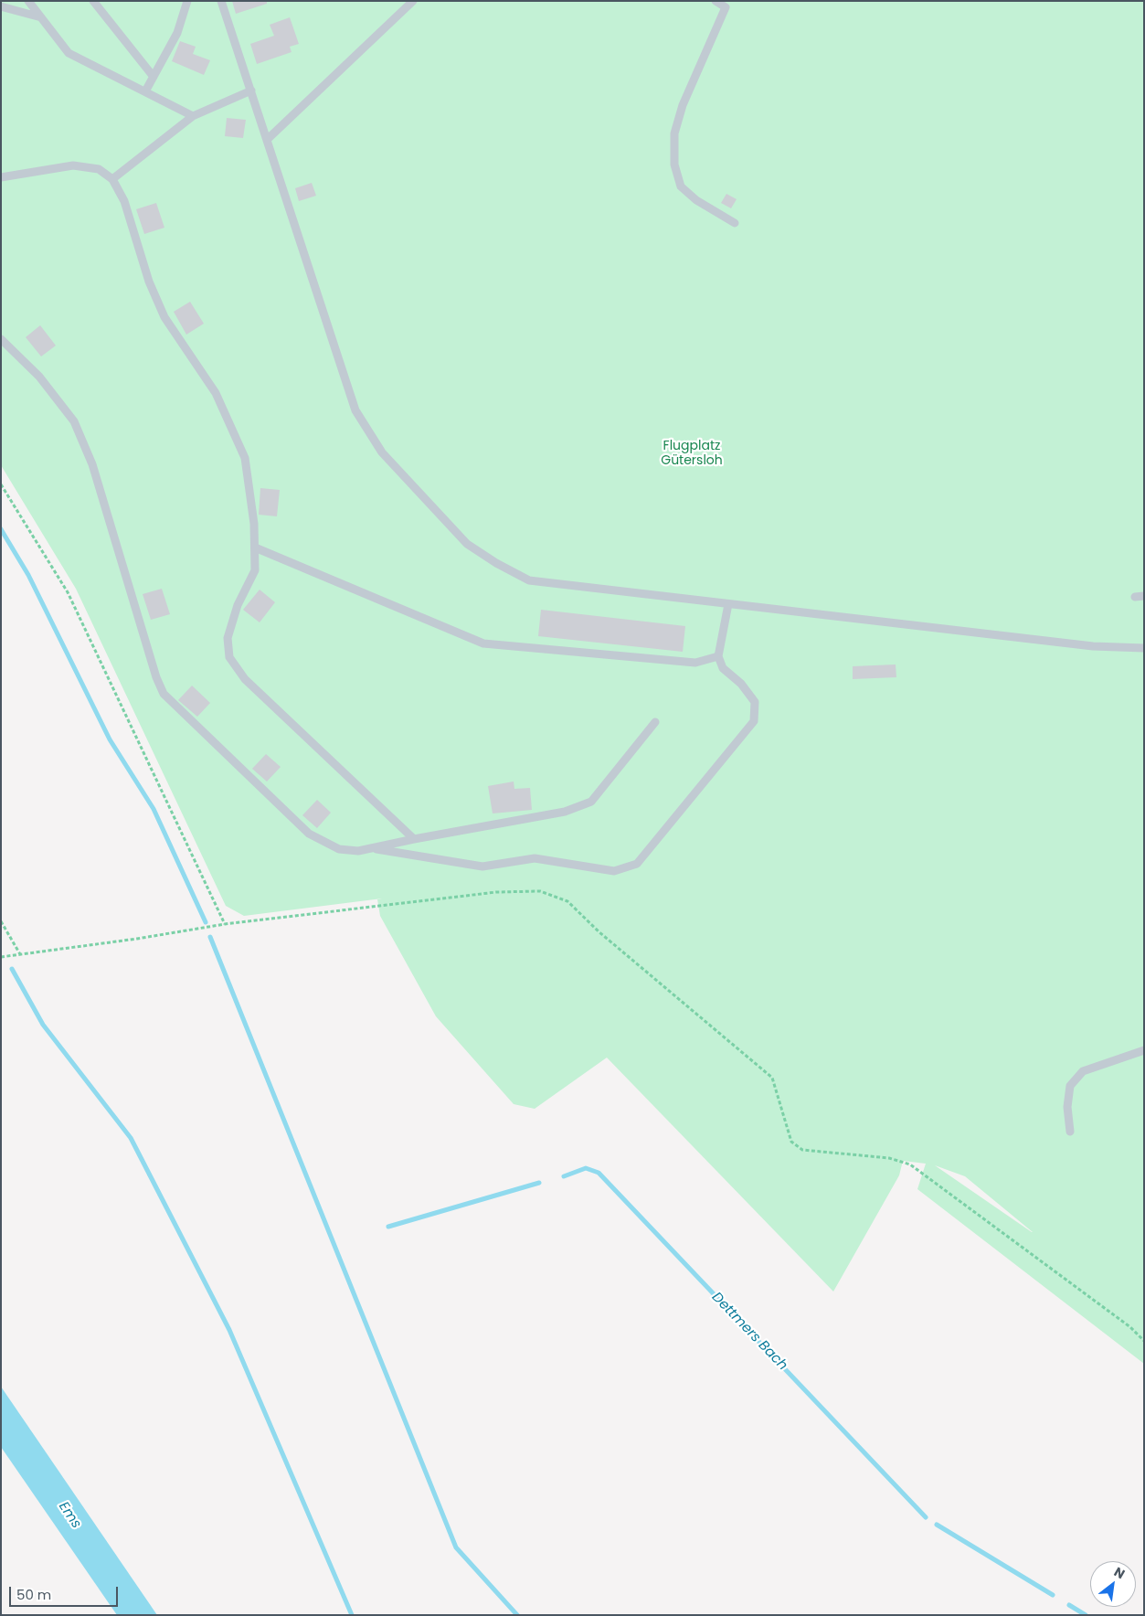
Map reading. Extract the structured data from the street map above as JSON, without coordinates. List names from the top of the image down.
{
  "water": ["Dettmers Bach", "Ems"],
  "parks": ["Flugplatz Gütersloh"],
  "scale_bar": "50 m",
  "north": "top right"
}
